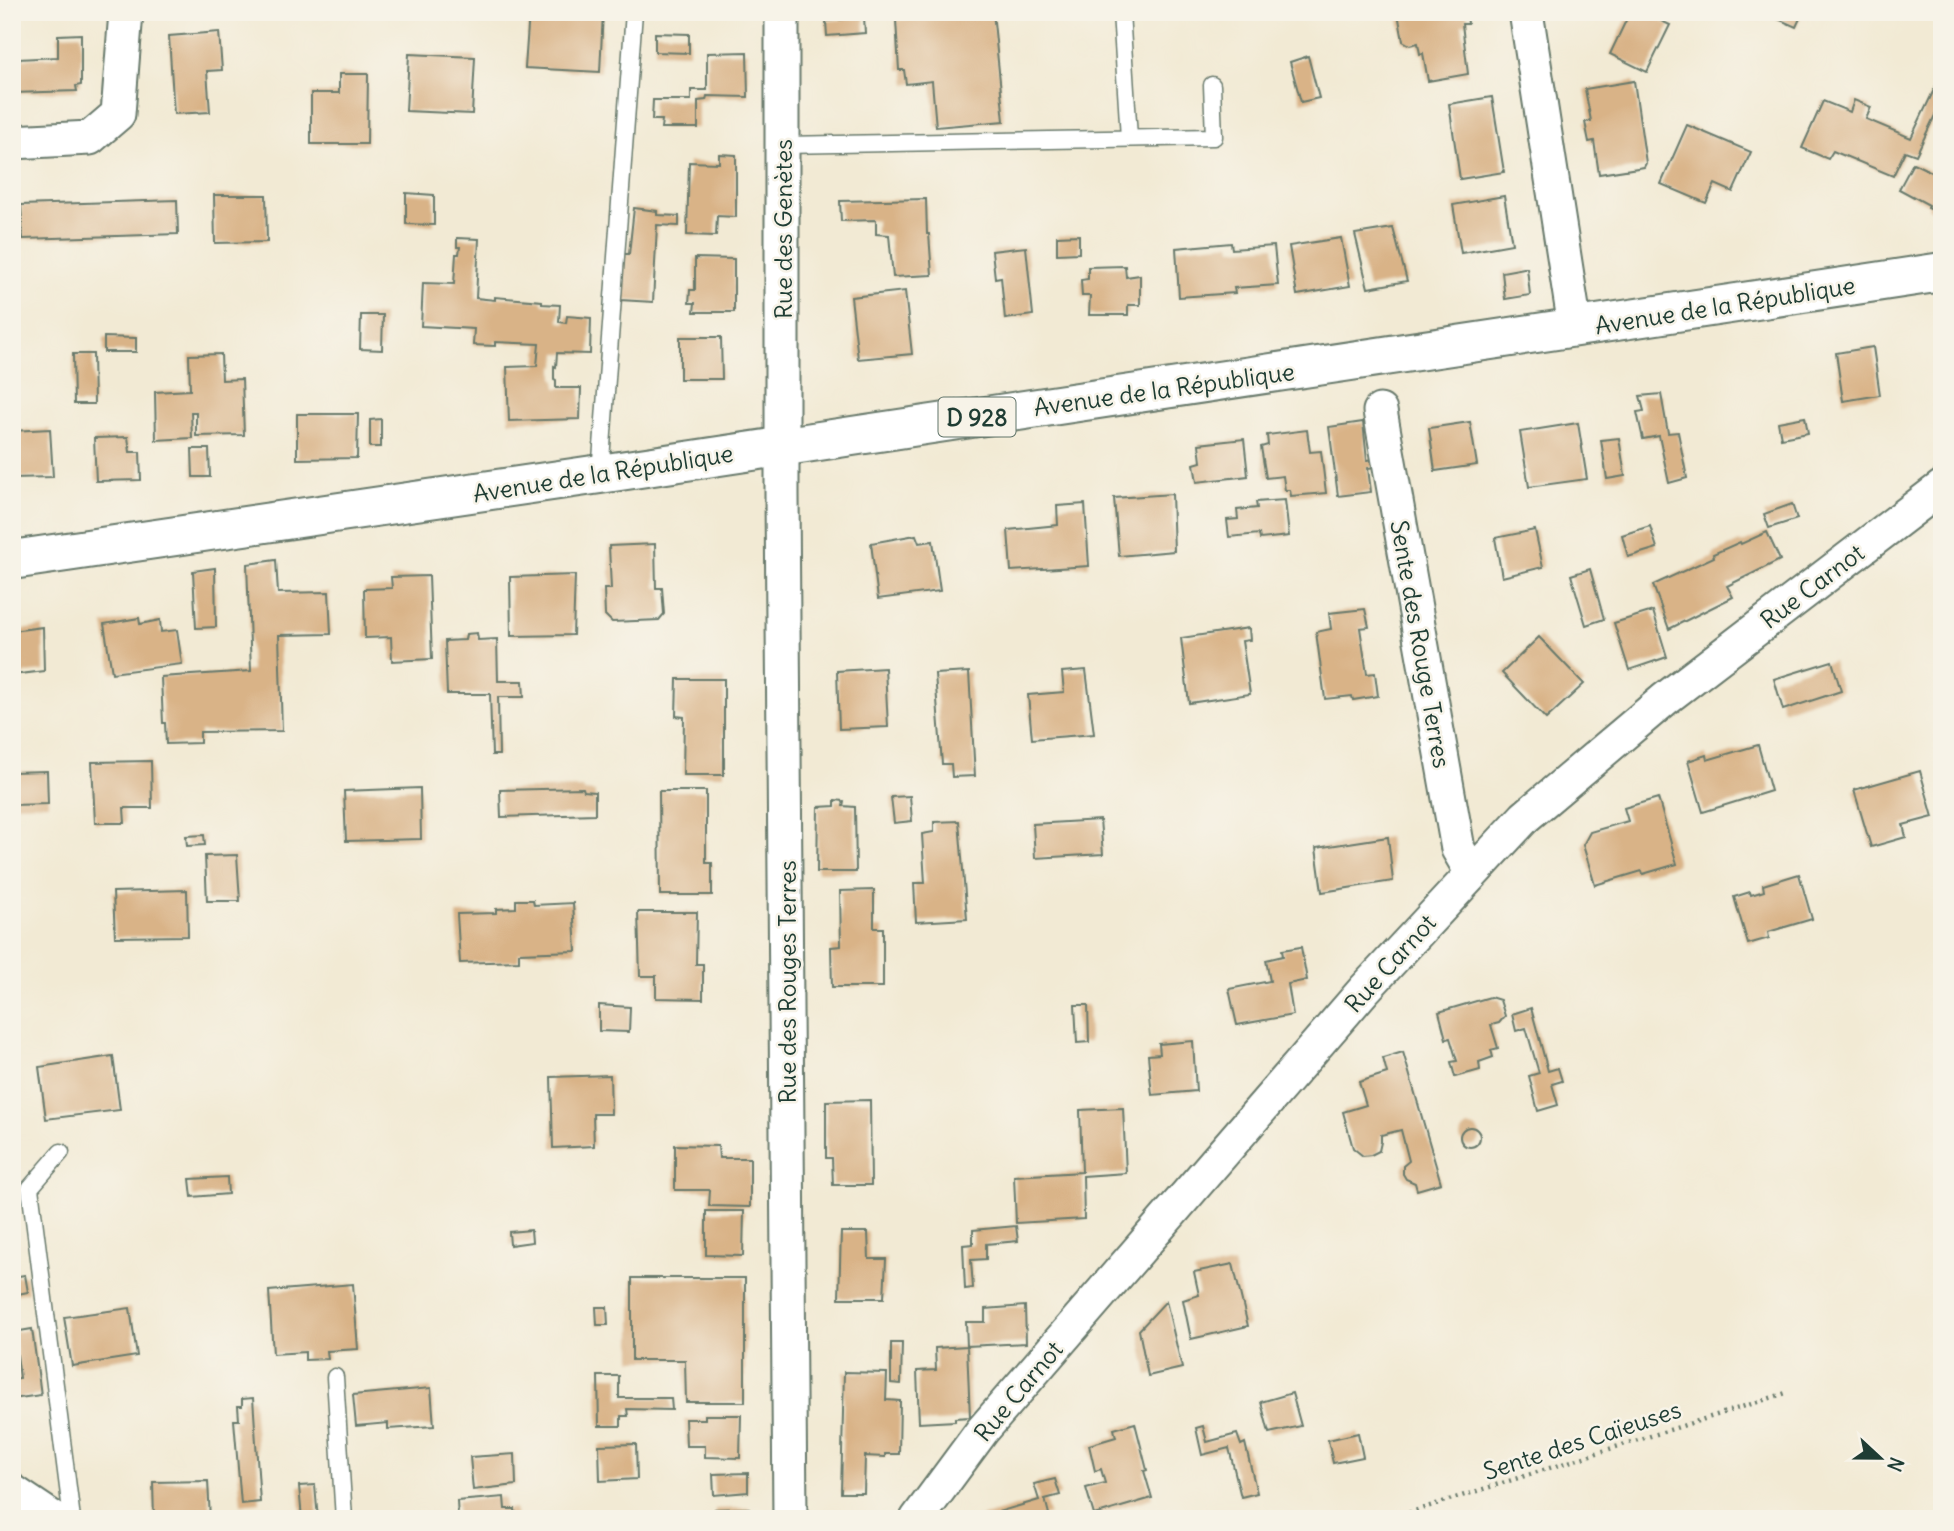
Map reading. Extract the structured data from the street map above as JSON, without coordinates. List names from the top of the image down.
{
  "streets": {
    "main road": ["Avenue de la République", "D 928"],
    "street": [
      "Rue des Genètes",
      "Rue Carnot",
      "Sente des Rouge Terres",
      "Rue des Rouges Terres"
    ],
    "path": ["Sente des Caïeuses"]
  },
  "crossings": [
    ["Rue des Genètes", "Avenue de la République"],
    ["Rue des Genètes", "Rue des Rouges Terres"],
    ["Avenue de la République", "Rue des Rouges Terres"],
    ["Rue Carnot", "Sente des Rouge Terres"]
  ],
  "north": "right"
}
